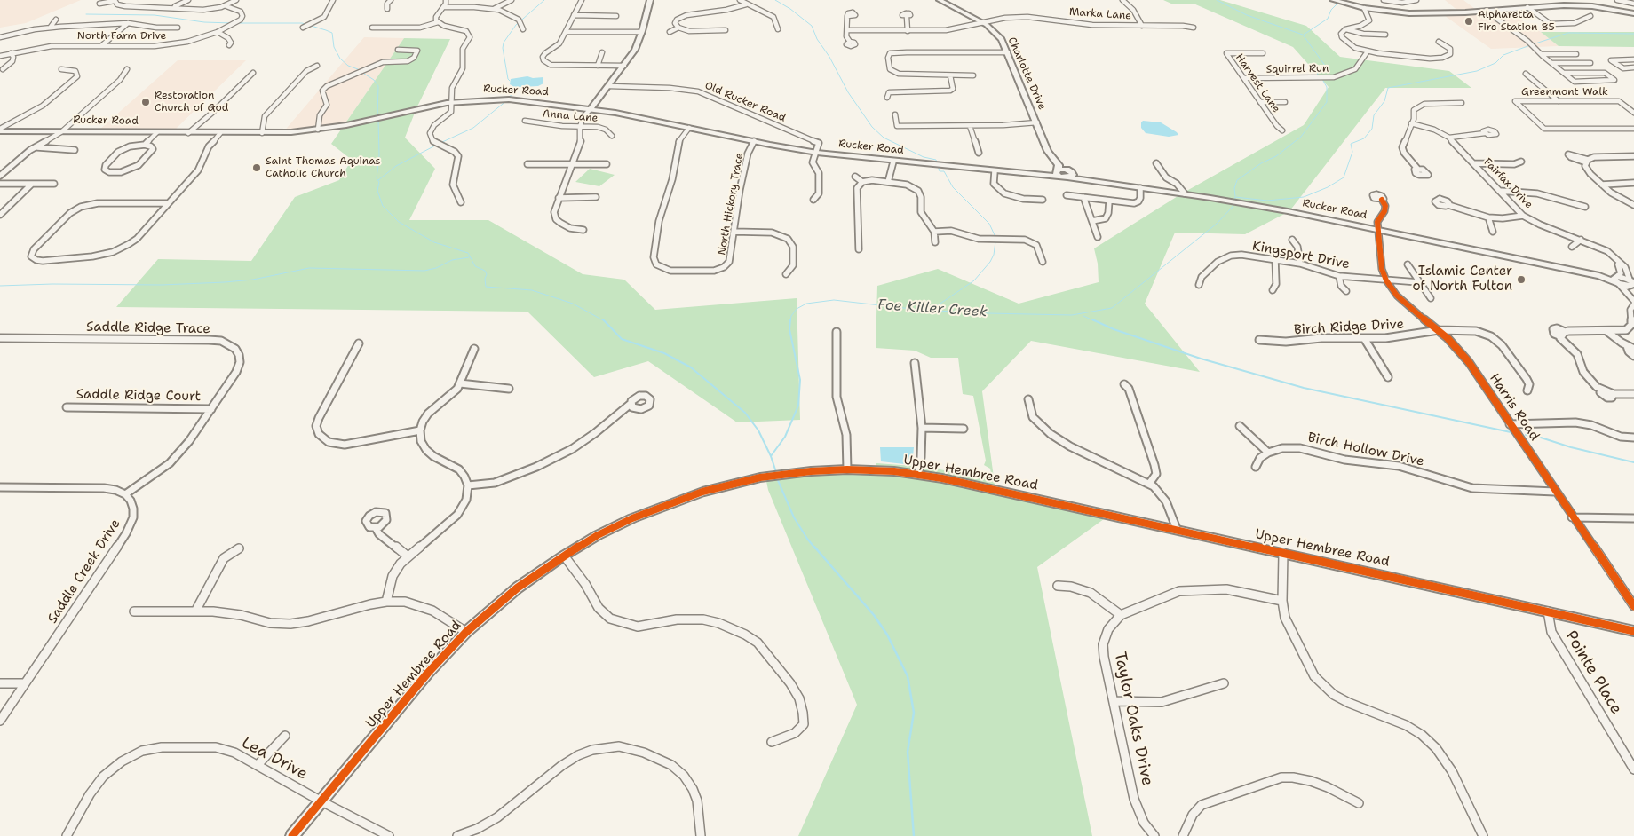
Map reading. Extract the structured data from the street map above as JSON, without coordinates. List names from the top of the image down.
{
  "streets": {
    "street": [
      "Marka Lane",
      "North Farm Drive",
      "Squirrel Run",
      "Charlotte Drive",
      "Harvest Lane",
      "Rucker Road",
      "Greenmont Walk",
      "Old Rucker Road",
      "Anna Lane",
      "Fairfax Drive",
      "North Hickory Trace",
      "Kingsport Drive",
      "Birch Ridge Drive",
      "Saddle Ridge Trace",
      "Saddle Ridge Court",
      "Harris Road",
      "Birch Hollow Drive",
      "Upper Hembree Road",
      "Saddle Creek Drive",
      "Pointe Place",
      "Taylor Oaks Drive",
      "Lea Drive"
    ]
  },
  "crossings": [
    ["Marka Lane", "Charlotte Drive"],
    ["Squirrel Run", "Harvest Lane"],
    ["Charlotte Drive", "Rucker Road"],
    ["Rucker Road", "Old Rucker Road"],
    ["Rucker Road", "Fairfax Drive"],
    ["Rucker Road", "North Hickory Trace"],
    ["Rucker Road", "Harris Road"],
    ["Kingsport Drive", "Harris Road"],
    ["Birch Ridge Drive", "Harris Road"],
    ["Saddle Ridge Trace", "Saddle Ridge Court"],
    ["Saddle Ridge Trace", "Saddle Creek Drive"],
    ["Harris Road", "Birch Hollow Drive"],
    ["Upper Hembree Road", "Pointe Place"],
    ["Upper Hembree Road", "Lea Drive"]
  ],
  "water": ["Foe Killer Creek"],
  "places": [
    "Alpharetta Fire Station 85",
    "Restoration Church of God",
    "Saint Thomas Aquinas Catholic Church",
    "Islamic Center of North Fulton"
  ]
}
